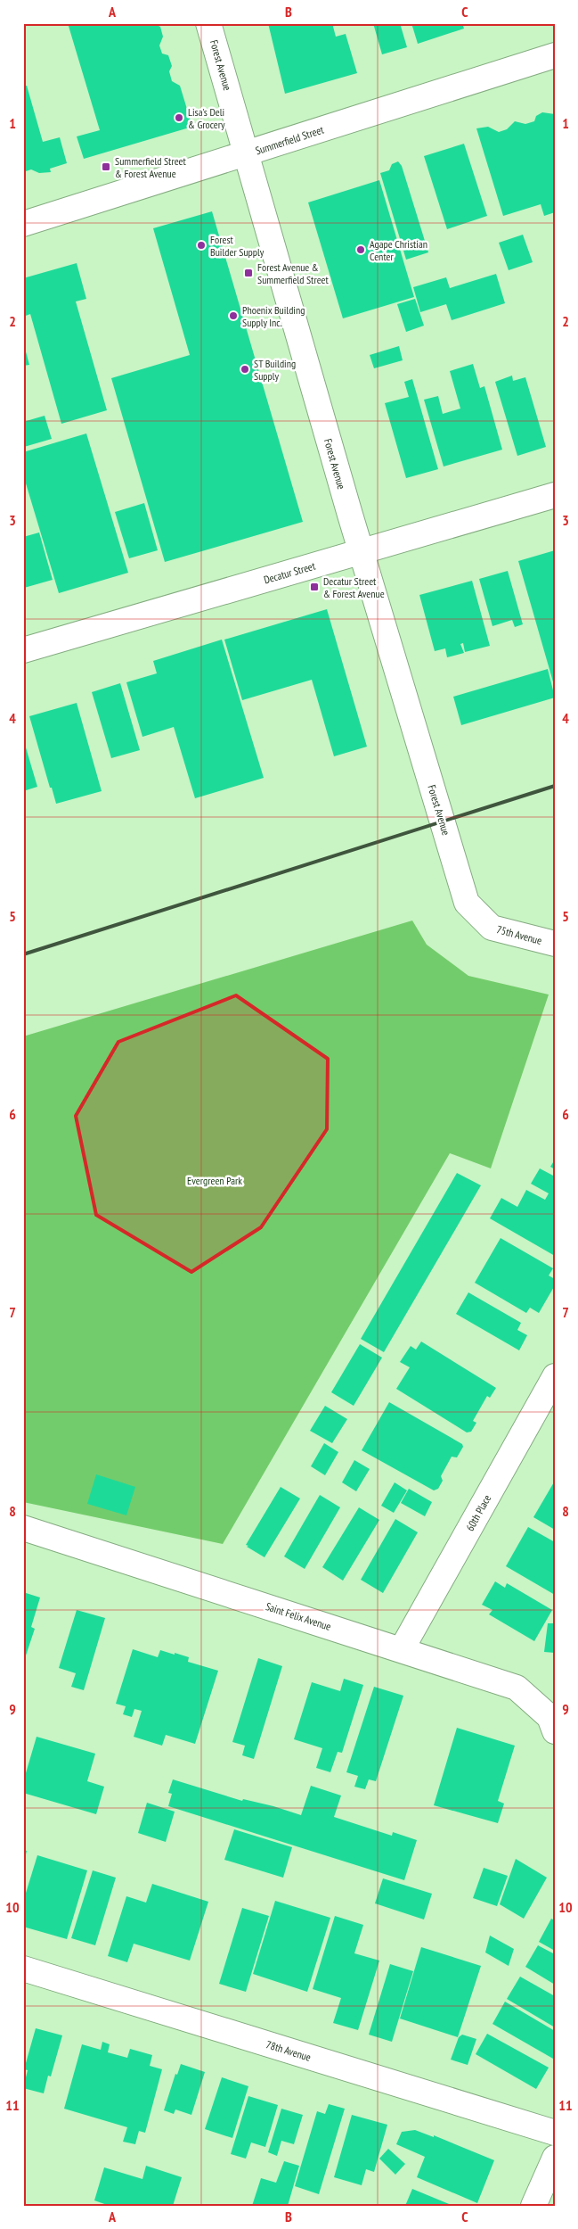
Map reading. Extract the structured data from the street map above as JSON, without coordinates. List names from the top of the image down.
{
  "streets": {
    "street": [
      "Forest Avenue",
      "Summerfield Street",
      "Decatur Street",
      "75th Avenue",
      "60th Place",
      "Saint Felix Avenue",
      "78th Avenue"
    ]
  },
  "crossings": [
    ["Forest Avenue", "Summerfield Street"],
    ["Forest Avenue", "Decatur Street"],
    ["Forest Avenue", "75th Avenue"],
    ["60th Place", "Saint Felix Avenue"]
  ],
  "parks": ["Evergreen Park"],
  "places": {
    "other": [
      "Lisa's Deli & Grocery",
      "Forest Builder Supply",
      "Agape Christian Center",
      "Phoenix Building Supply Inc.",
      "ST Building Supply"
    ],
    "transit": ["Summerfield Street & Forest Avenue", "Forest Avenue & Summerfield Street", "Decatur Street & Forest Avenue"]
  },
  "grid": {
    "columns": ["A", "B", "C"],
    "rows": [
      "1",
      "2",
      "3",
      "4",
      "5",
      "6",
      "7",
      "8",
      "9",
      "10",
      "11"
    ]
  }
}
